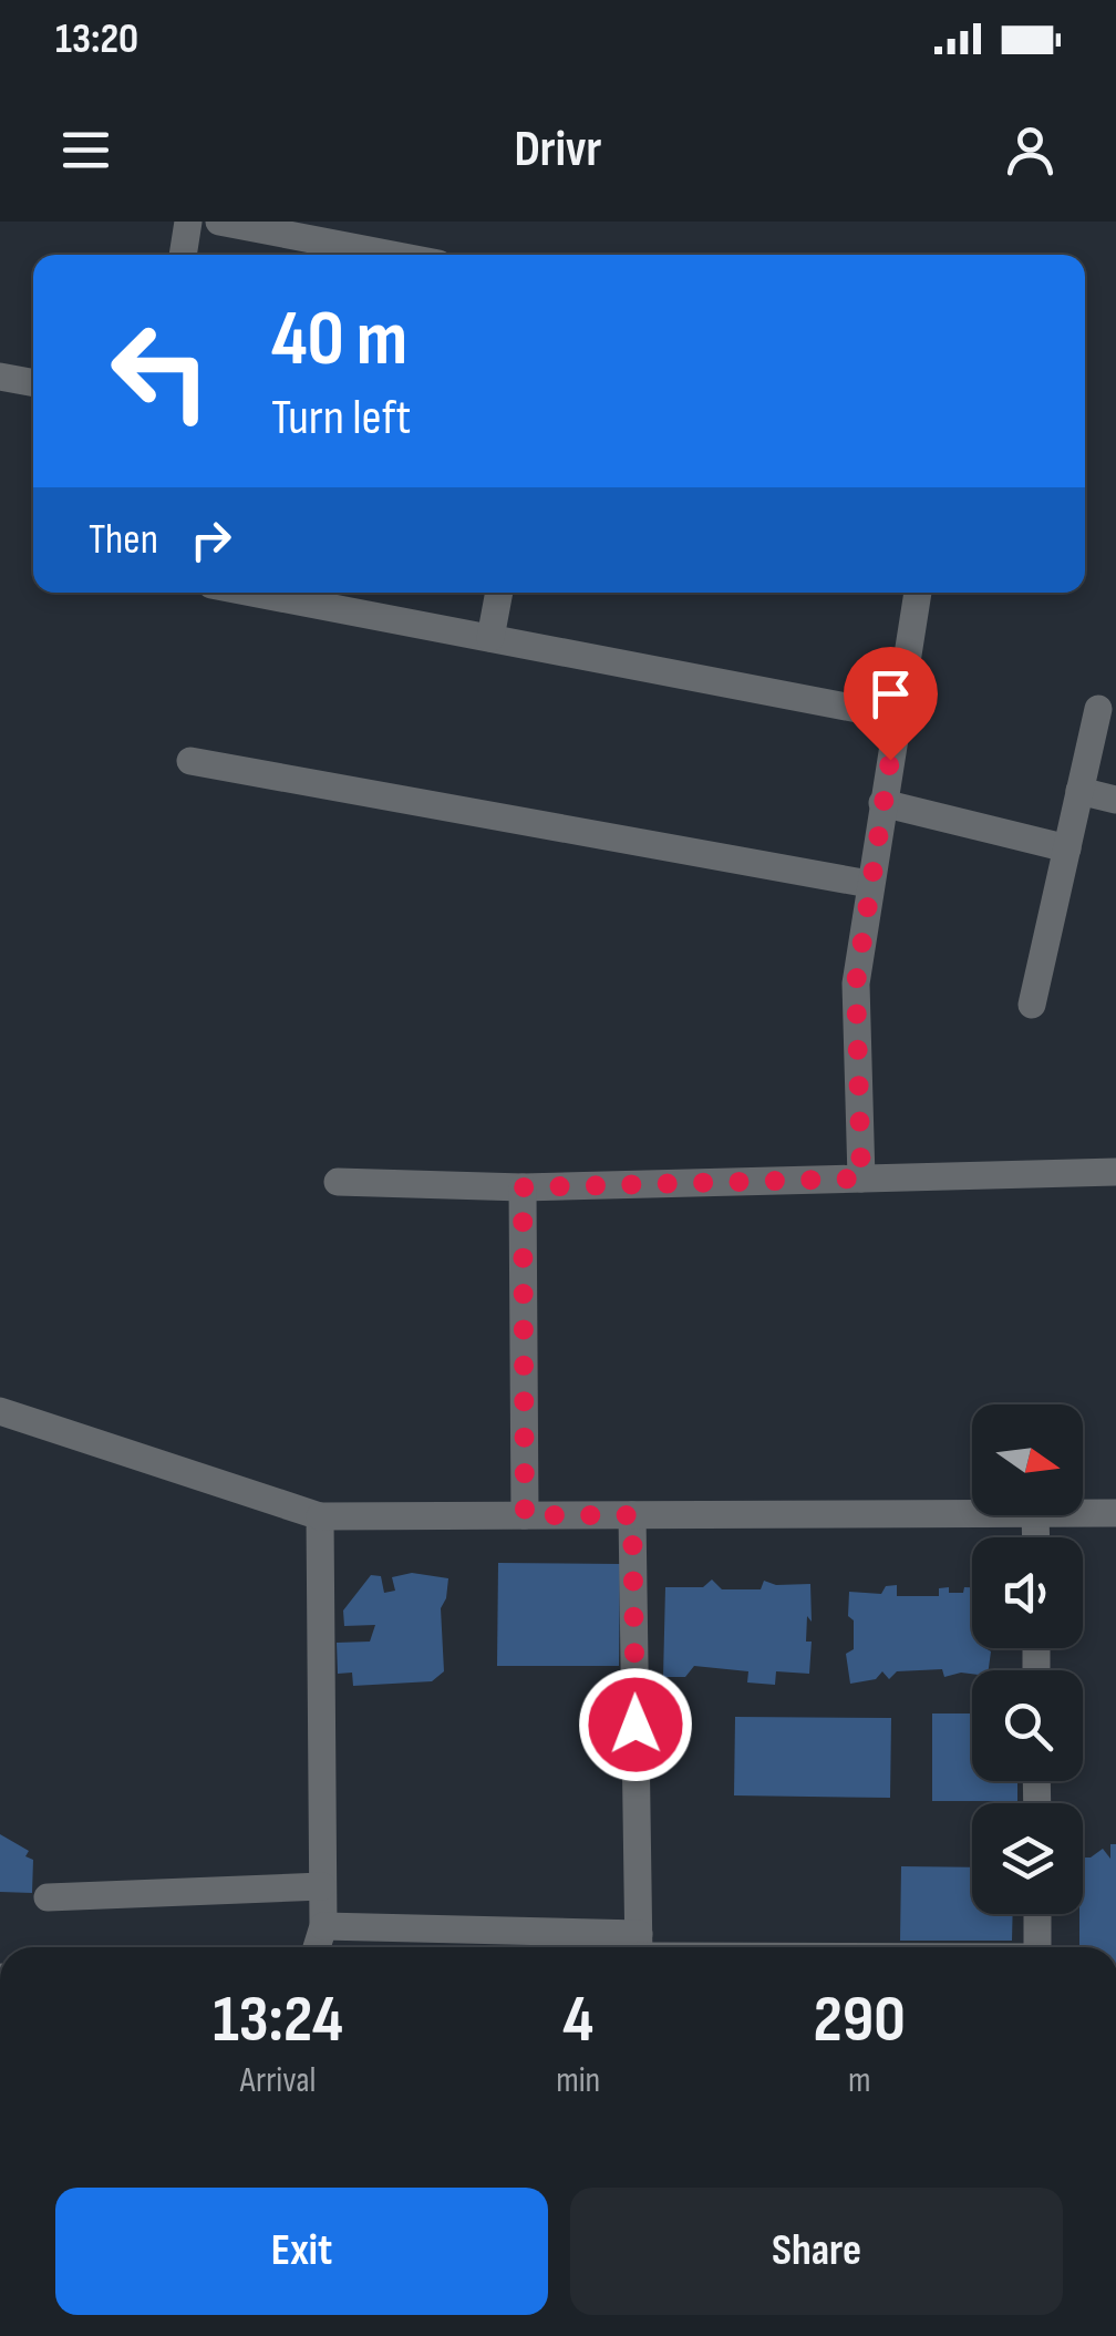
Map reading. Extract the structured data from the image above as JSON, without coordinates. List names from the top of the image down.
{
  "north": "right",
  "page": {
    "status": "13:20",
    "header": "Drivr",
    "turn": ["40 m", "Turn left"],
    "then": "Then",
    "eta": [
      "13:24",
      "Arrival",
      "4",
      "min",
      "290",
      "m"
    ],
    "buttons": ["Exit", "Share"]
  }
}
